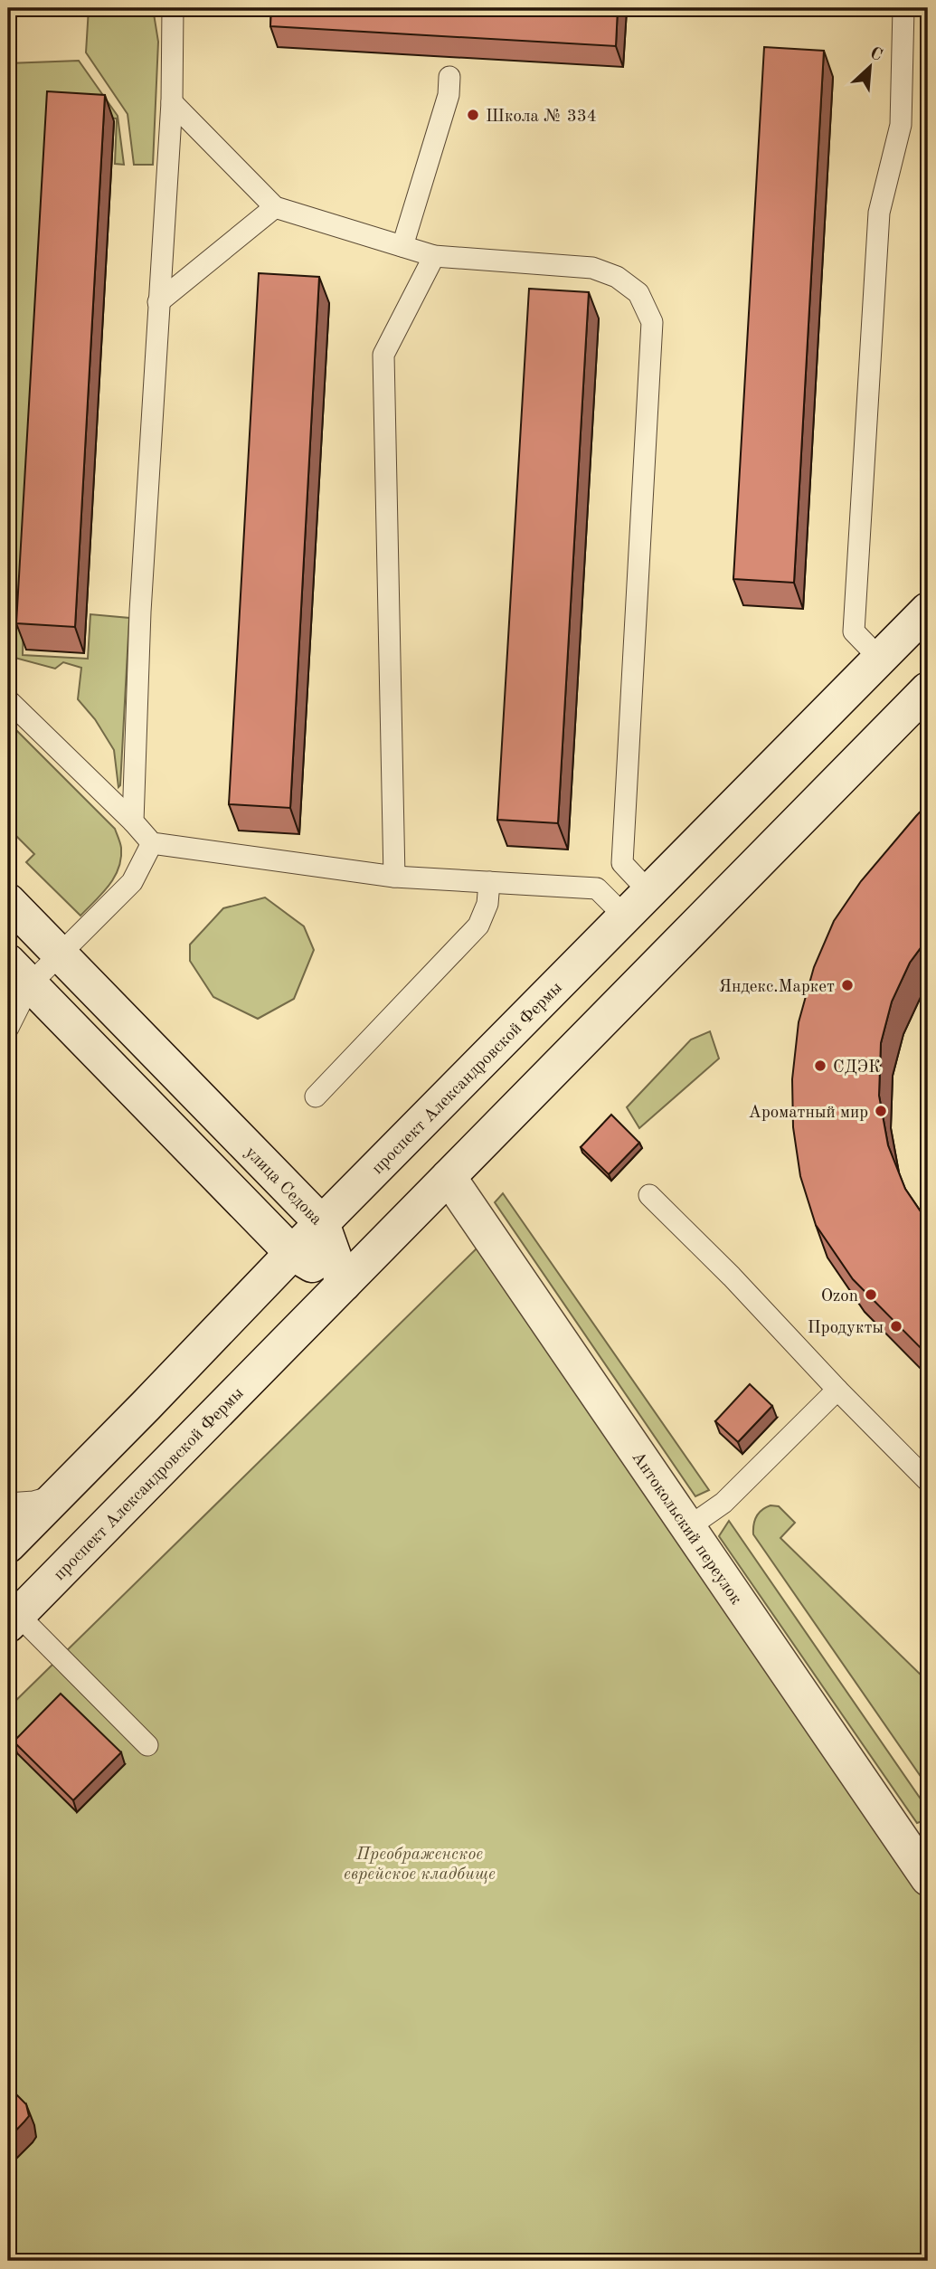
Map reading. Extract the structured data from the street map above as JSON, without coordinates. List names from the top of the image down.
{
  "streets": {
    "main road": ["проспект Александровской Фермы", "улица Седова", "Антокольский переулок"]
  },
  "crossings": [
    ["проспект Александровской Фермы", "улица Седова"],
    ["проспект Александровской Фермы", "Антокольский переулок"]
  ],
  "parks": ["Преображенское еврейское кладбище"],
  "places": [
    "Школа № 334",
    "Яндекс.Маркет",
    "СДЭК",
    "Ароматный мир",
    "Ozon",
    "Продукты"
  ],
  "north": "top right"
}
